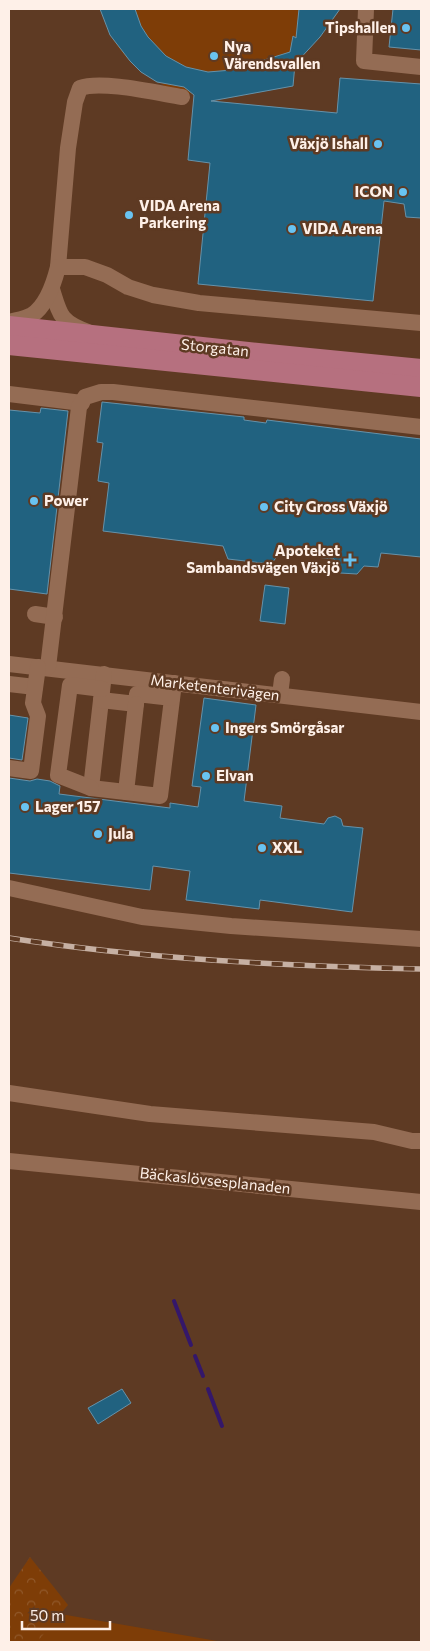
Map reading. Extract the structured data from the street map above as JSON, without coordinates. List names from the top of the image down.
{
  "streets": {
    "main road": ["Storgatan"],
    "street": ["Marketenterivägen", "Bäckaslövsesplanaden"]
  },
  "places": {
    "other": [
      "Tipshallen",
      "Nya Värendsvallen",
      "Växjö Ishall",
      "ICON",
      "VIDA Arena Parkering",
      "VIDA Arena",
      "Power",
      "City Gross Växjö",
      "Ingers Smörgåsar",
      "Elvan",
      "Lager 157",
      "Jula",
      "XXL"
    ],
    "health": ["Apoteket Sambandsvägen Växjö"]
  },
  "scale_bar": "50 m"
}
